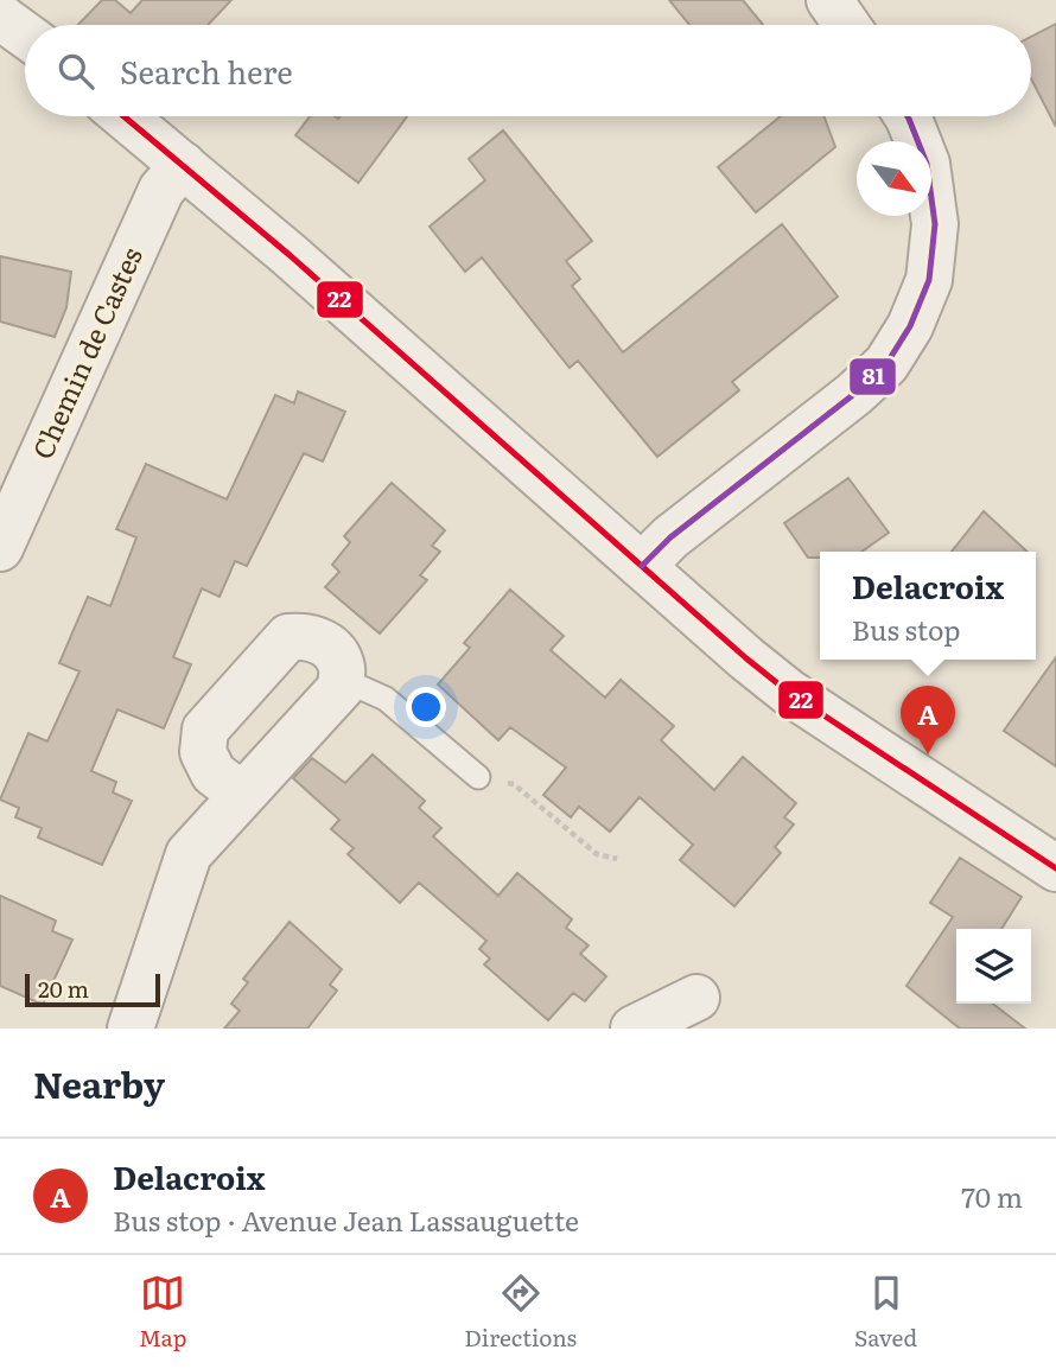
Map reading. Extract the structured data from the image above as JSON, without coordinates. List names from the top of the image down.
{
  "streets": {
    "street": ["Chemin de Castes"]
  },
  "lines": ["transit line 22", "transit line 81"],
  "scale_bar": "20 m",
  "north": "bottom right",
  "page": {
    "search": "Search here",
    "popup": ["Delacroix", "Bus stop"],
    "pins": "A",
    "scale": "20 m",
    "heading": "Nearby",
    "list": [
      {
        "mark": "A",
        "name": "Delacroix",
        "note": "Bus stop · Avenue Jean Lassauguette",
        "value": "70 m"
      }
    ],
    "nav": ["Map", "Directions", "Saved"]
  }
}
